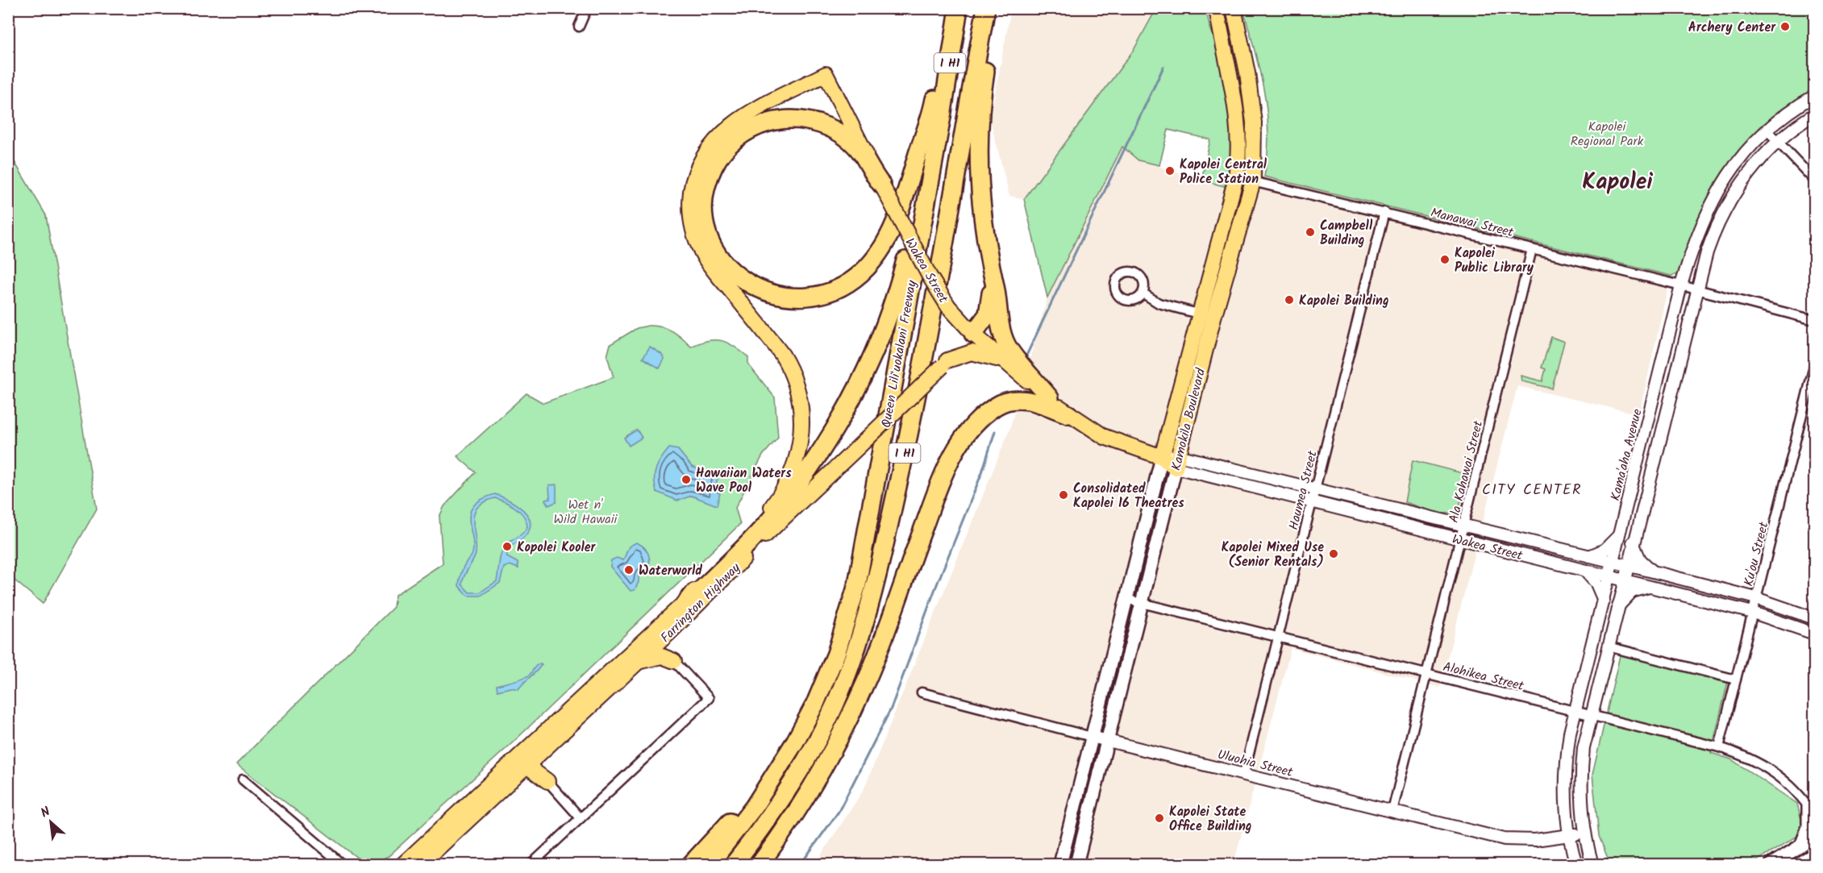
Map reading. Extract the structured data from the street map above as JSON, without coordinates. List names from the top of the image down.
{
  "streets": {
    "highway": ["I H1", "Queen Liliʻuokalani Freeway"],
    "main road": ["Wakea Street", "Kamokila Boulevard", "Farrington Highway"],
    "street": [
      "Manawai Street",
      "Kama'aha Avenue",
      "Ala Kahawai Street",
      "Haumea Street",
      "Ku'ou Street",
      "Alohikea Street",
      "Uluohia Street"
    ]
  },
  "crossings": [
    ["Manawai Street", "Kamokila Boulevard"],
    ["Manawai Street", "Kama'aha Avenue"],
    ["Manawai Street", "Ala Kahawai Street"],
    ["Manawai Street", "Haumea Street"],
    ["Wakea Street", "Kamokila Boulevard"],
    ["Wakea Street", "Kama'aha Avenue"],
    ["Wakea Street", "Ala Kahawai Street"],
    ["Wakea Street", "Haumea Street"],
    ["Wakea Street", "Ku'ou Street"],
    ["Wakea Street", "Farrington Highway"],
    ["Kamokila Boulevard", "Alohikea Street"],
    ["Kamokila Boulevard", "Uluohia Street"],
    ["Kama'aha Avenue", "Alohikea Street"],
    ["Kama'aha Avenue", "Uluohia Street"],
    ["Ala Kahawai Street", "Alohikea Street"],
    ["Ala Kahawai Street", "Uluohia Street"],
    ["Haumea Street", "Alohikea Street"],
    ["Haumea Street", "Uluohia Street"],
    ["Ku'ou Street", "Alohikea Street"]
  ],
  "districts": ["Kapolei", "CITY CENTER"],
  "parks": ["Kapolei Regional Park", "Wet n' Wild Hawaii"],
  "places": [
    "Archery Center",
    "Kapolei Central Police Station",
    "Campbell Building",
    "Kapolei Public Library",
    "Kapolei Building",
    "Hawaiian Waters Wave Pool",
    "Consolidated Kapolei 16 Theatres",
    "Kopolei Kooler",
    "Kapolei Mixed Use (Senior Rentals)",
    "Waterworld",
    "Kapolei State Office Building"
  ],
  "north": "top left"
}
